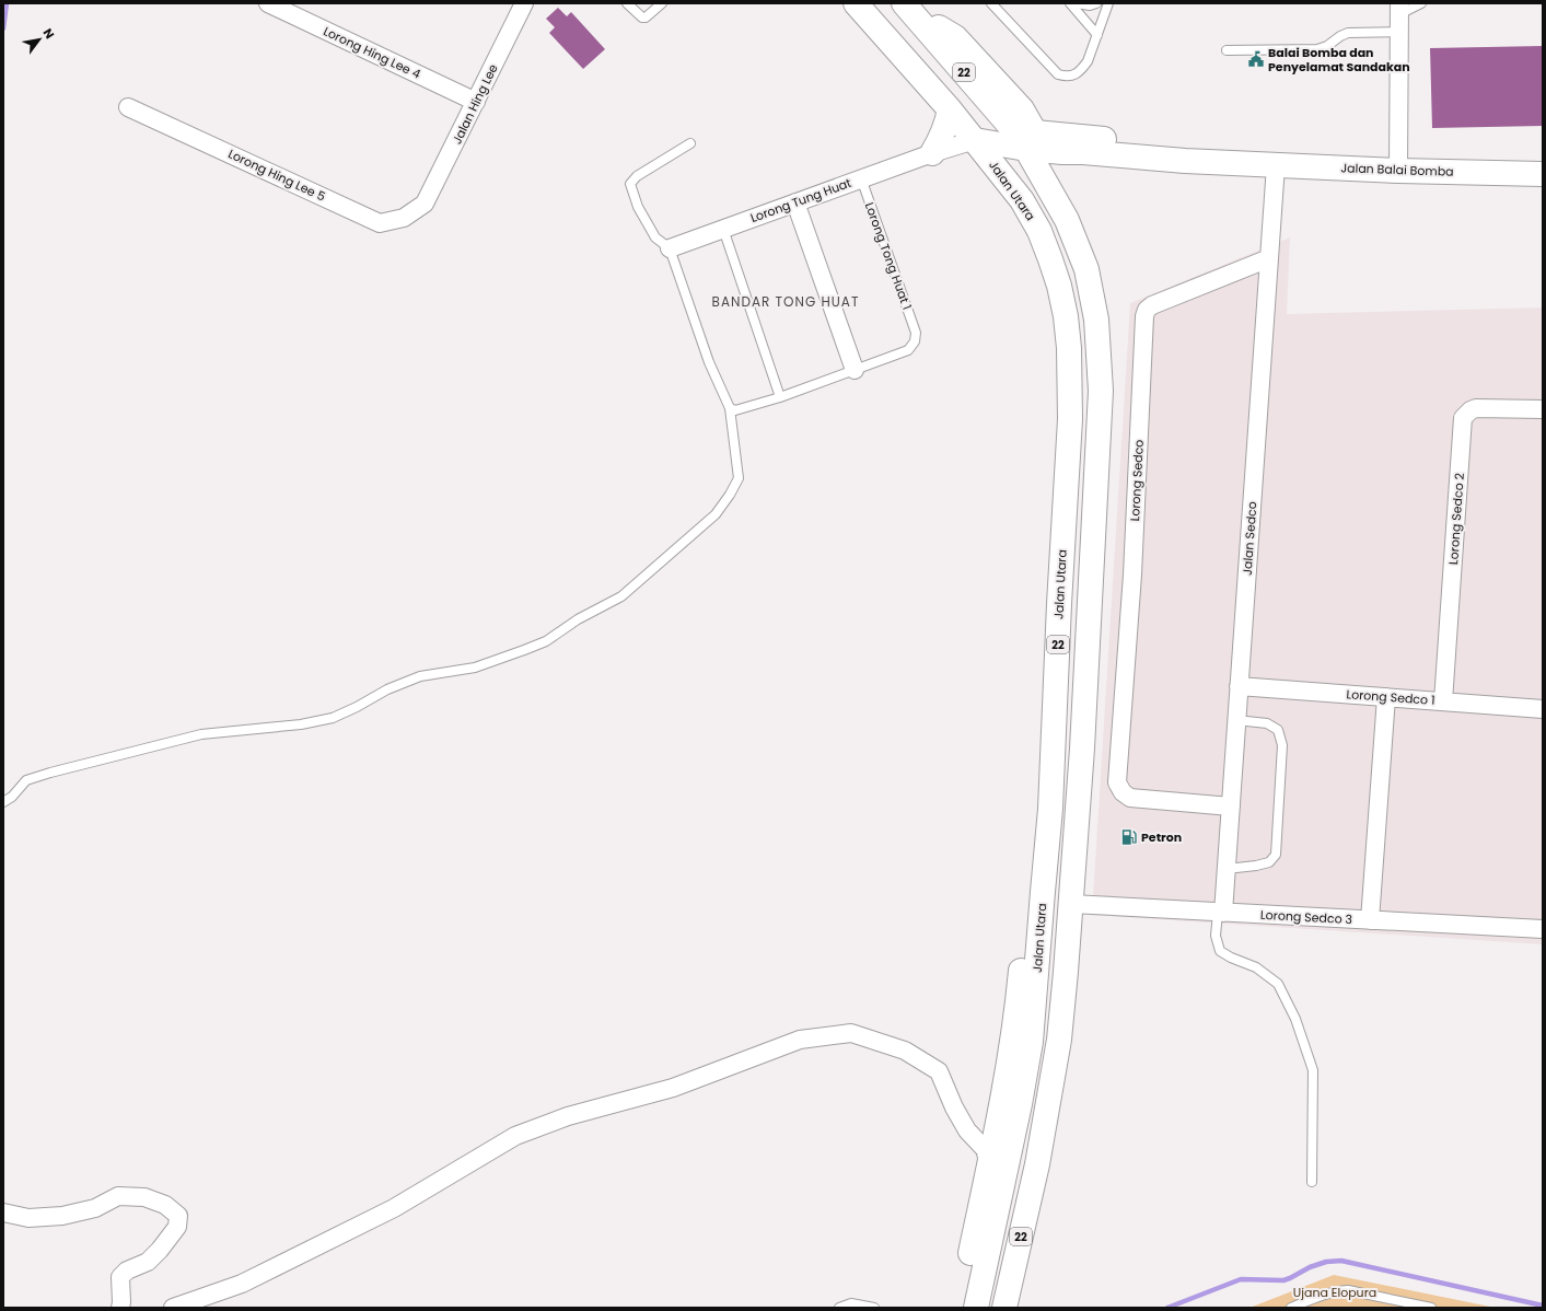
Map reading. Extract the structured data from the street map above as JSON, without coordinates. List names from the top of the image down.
{
  "streets": {
    "main road": ["22", "Jalan Balai Bomba", "Jalan Utara"],
    "street": [
      "Lorong Hing Lee 4",
      "Jalan Hing Lee",
      "Lorong Hing Lee 5",
      "Lorong Tung Huat",
      "Lorong Sedco",
      "Lorong Sedco 2",
      "Jalan Sedco",
      "Lorong Sedco 1",
      "Lorong Sedco 3"
    ],
    "lane": ["Lorong Tong Huat 1"]
  },
  "crossings": [
    ["Lorong Hing Lee 4", "Jalan Hing Lee"],
    ["22", "Jalan Balai Bomba"],
    ["22", "Lorong Sedco 3"],
    ["Jalan Hing Lee", "Lorong Hing Lee 5"],
    ["Jalan Balai Bomba", "Jalan Utara"],
    ["Jalan Balai Bomba", "Lorong Tung Huat"],
    ["Jalan Balai Bomba", "Jalan Sedco"],
    ["Jalan Utara", "Lorong Tung Huat"],
    ["Lorong Tung Huat", "Lorong Tong Huat 1"],
    ["Lorong Sedco", "Jalan Sedco"],
    ["Lorong Sedco 2", "Lorong Sedco 1"],
    ["Jalan Sedco", "Lorong Sedco 1"],
    ["Jalan Sedco", "Lorong Sedco 3"]
  ],
  "districts": ["BANDAR TONG HUAT"],
  "parks": ["Ujana Elopura"],
  "places": {
    "public building": ["Balai Bomba dan Penyelamat Sandakan"],
    "fuel station": ["Petron"]
  },
  "north": "top right"
}
